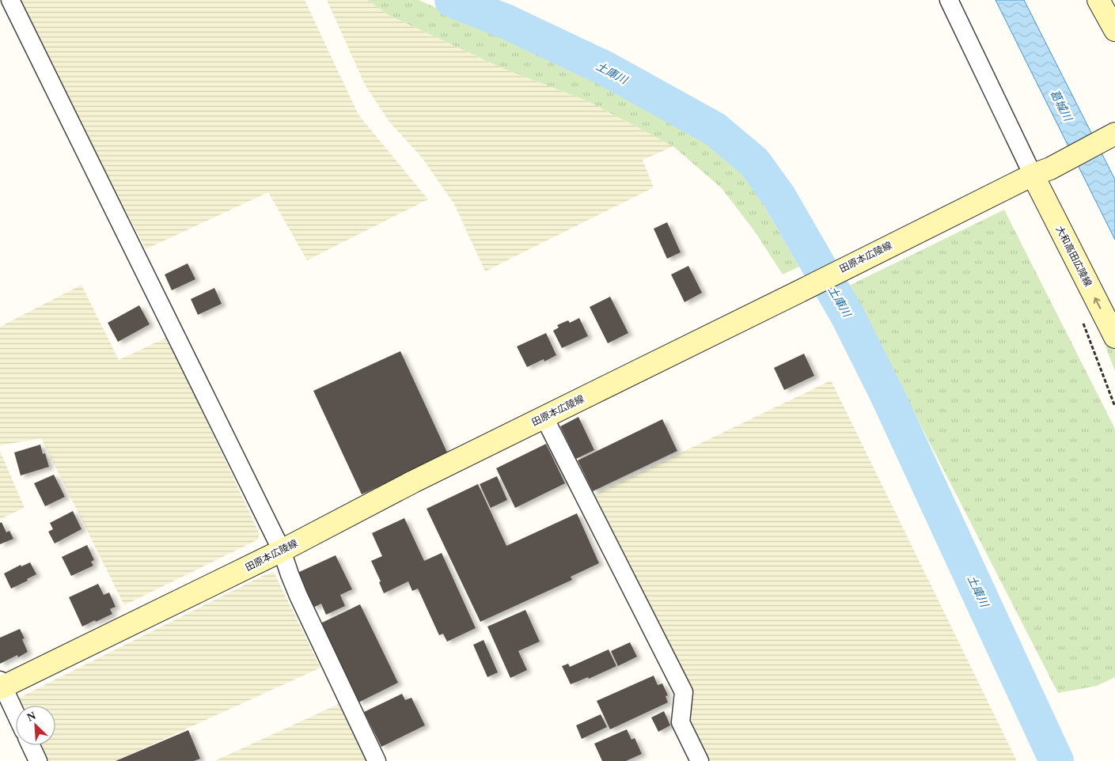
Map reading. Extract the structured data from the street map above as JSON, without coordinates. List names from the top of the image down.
{
  "streets": {
    "main road": ["大和高田広陵線", "田原本広陵線"]
  },
  "crossings": [
    ["大和高田広陵線", "田原本広陵線"]
  ],
  "one_way": ["大和高田広陵線"],
  "water": ["土庫川", "葛城川"],
  "north": "top left"
}
